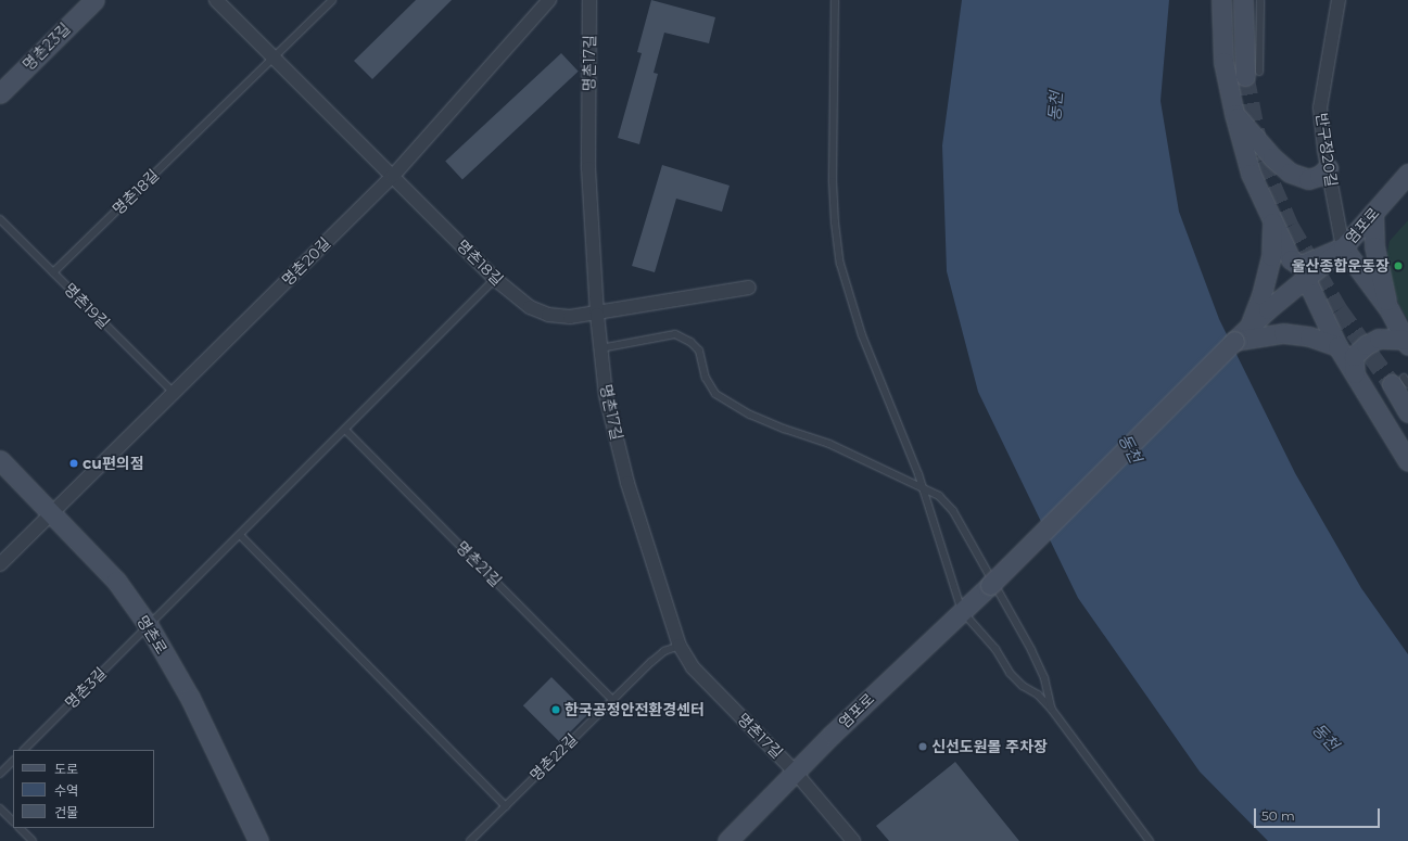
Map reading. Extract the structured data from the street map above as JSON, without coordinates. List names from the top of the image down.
{
  "streets": {
    "main road": ["명촌23길", "염포로", "명촌로"],
    "street": [
      "명촌17길",
      "반구정20길",
      "명촌18길",
      "명촌20길"
    ],
    "lane": [
      "명촌19길",
      "명촌21길",
      "명촌3길",
      "명촌22길"
    ]
  },
  "crossings": [
    ["명촌17길", "명촌18길"],
    ["명촌17길", "염포로"],
    ["명촌17길", "명촌22길"],
    ["반구정20길", "염포로"],
    ["명촌18길", "명촌20길"],
    ["명촌18길", "명촌19길"],
    ["명촌20길", "명촌19길"],
    ["명촌20길", "명촌로"],
    ["명촌21길", "명촌22길"],
    ["명촌로", "명촌3길"]
  ],
  "water": ["동천"],
  "places": [
    "울산종합운동장",
    "cu편의점",
    "한국공정안전환경센터",
    "신선도원몰 주차장"
  ],
  "legend": ["도로", "수역", "건물"],
  "scale_bar": "50 m"
}
